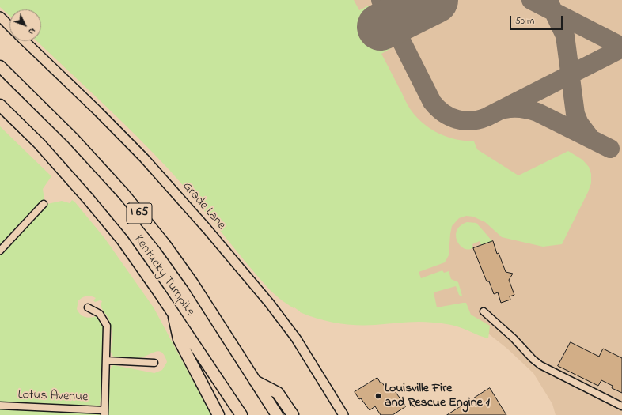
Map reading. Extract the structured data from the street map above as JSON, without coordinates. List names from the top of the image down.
{
  "streets": {
    "highway": ["I 65", "Kentucky Turnpike"],
    "main road": ["Grade Lane"],
    "street": ["Lotus Avenue"]
  },
  "places": ["Louisville Fire and Rescue Engine 1"],
  "scale_bar": "50 m",
  "north": "bottom right"
}
